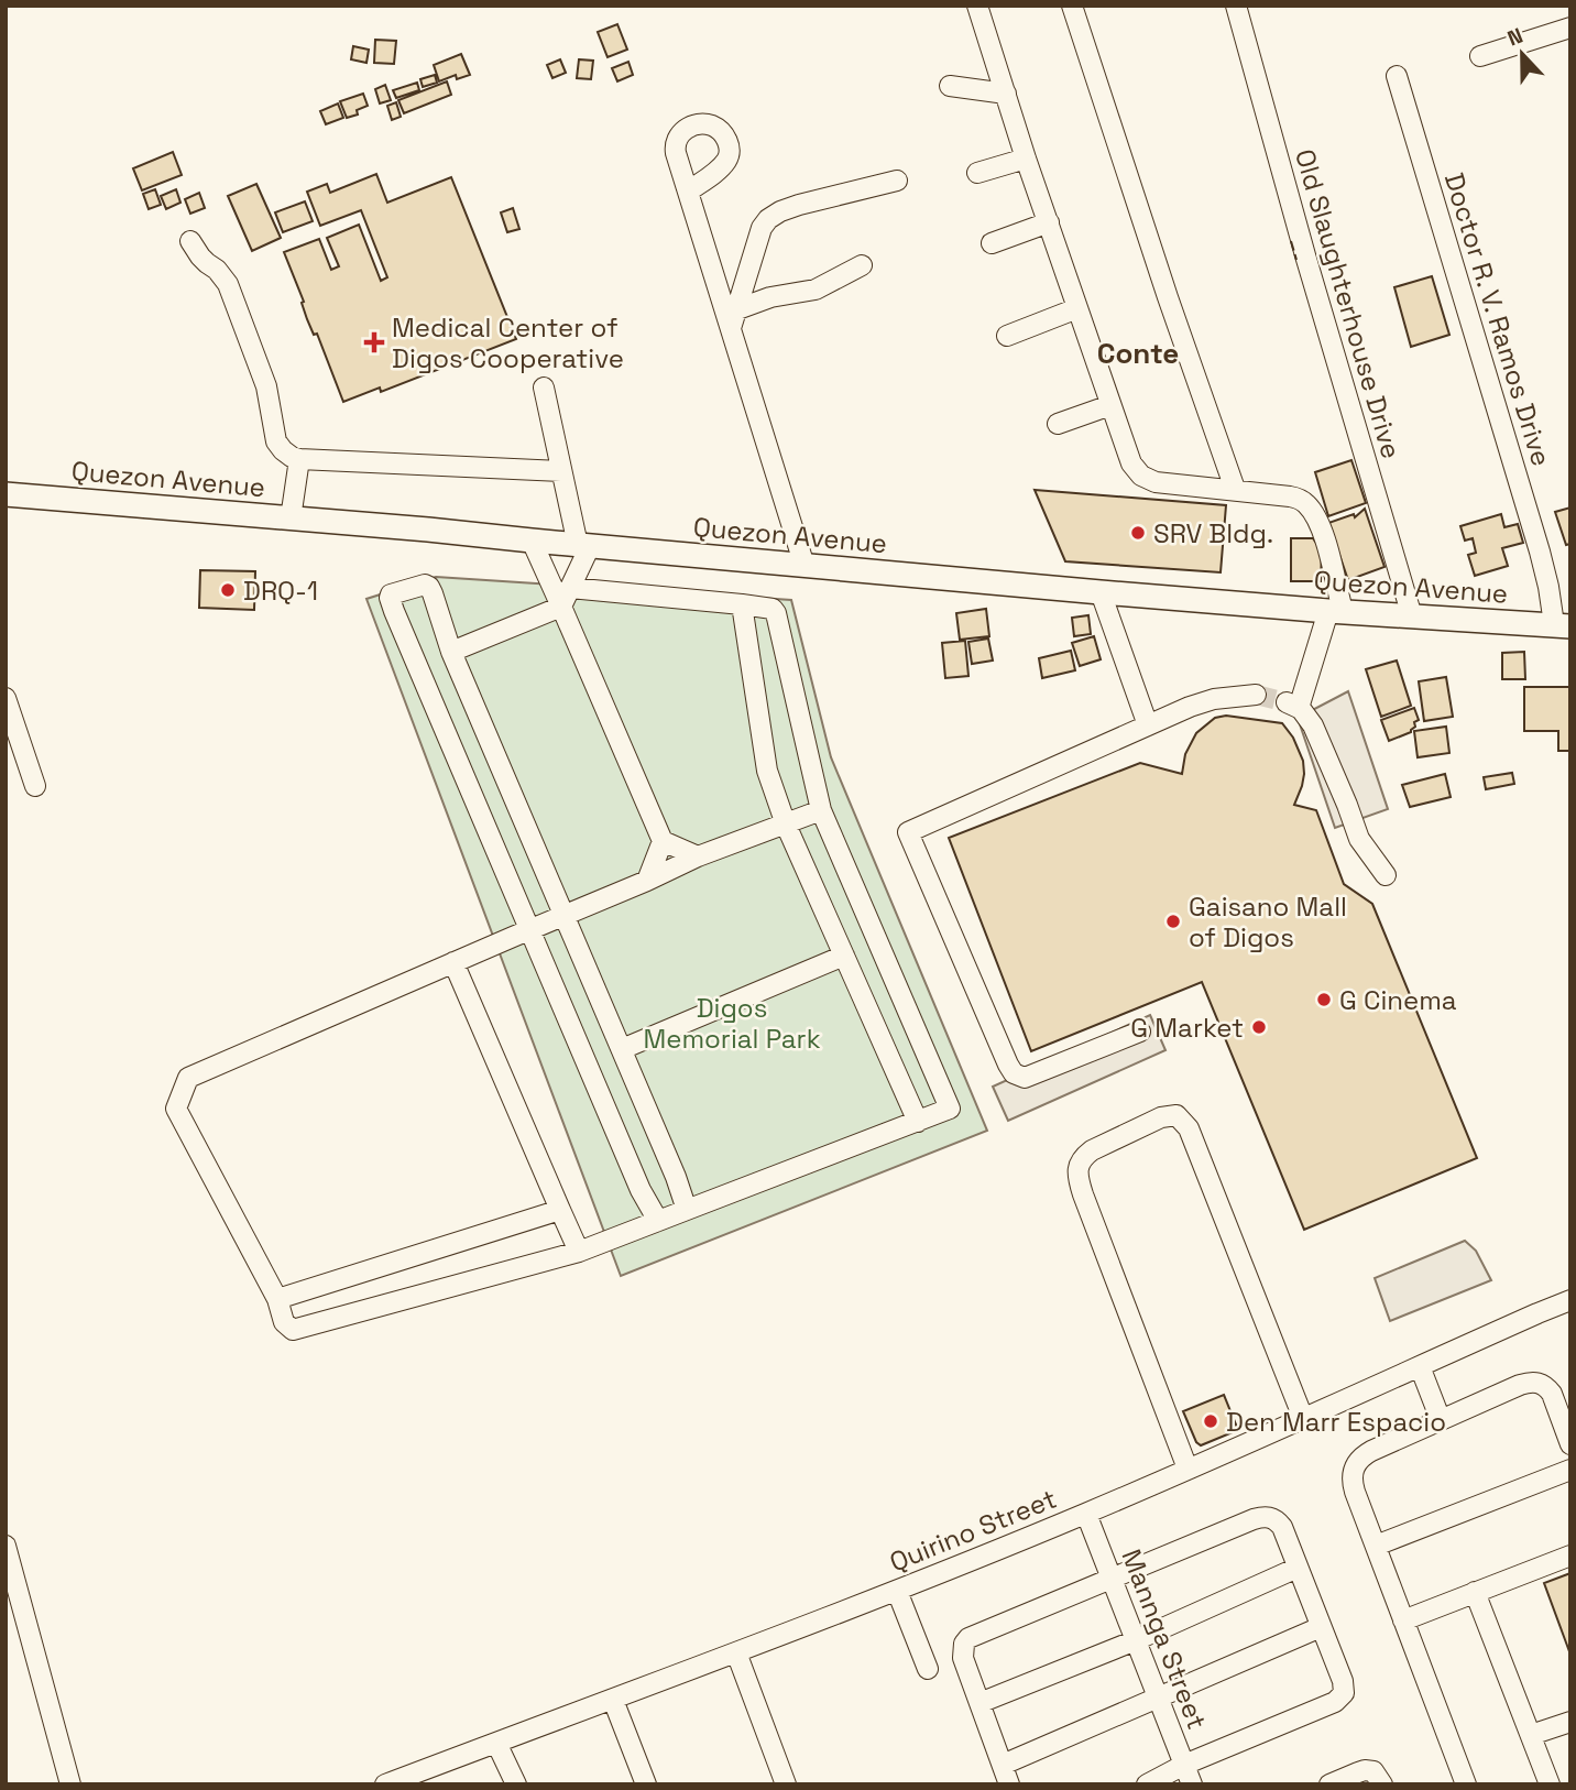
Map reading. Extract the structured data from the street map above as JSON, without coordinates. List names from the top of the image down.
{
  "streets": {
    "main road": ["Quezon Avenue"],
    "street": [
      "Old Slaughterhouse Drive",
      "Doctor R. V. Ramos Drive",
      "Quirino Street",
      "Mannga Street"
    ]
  },
  "crossings": [
    ["Old Slaughterhouse Drive", "Quezon Avenue"],
    ["Doctor R. V. Ramos Drive", "Quezon Avenue"],
    ["Quirino Street", "Mannga Street"]
  ],
  "districts": ["Conte"],
  "parks": ["Digos Memorial Park"],
  "places": {
    "health": ["Medical Center of Digos Cooperative"],
    "other": [
      "SRV Bldg.",
      "DRQ-1",
      "Gaisano Mall of Digos",
      "G Cinema",
      "G Market",
      "Den Marr Espacio"
    ]
  },
  "north": "top"
}
